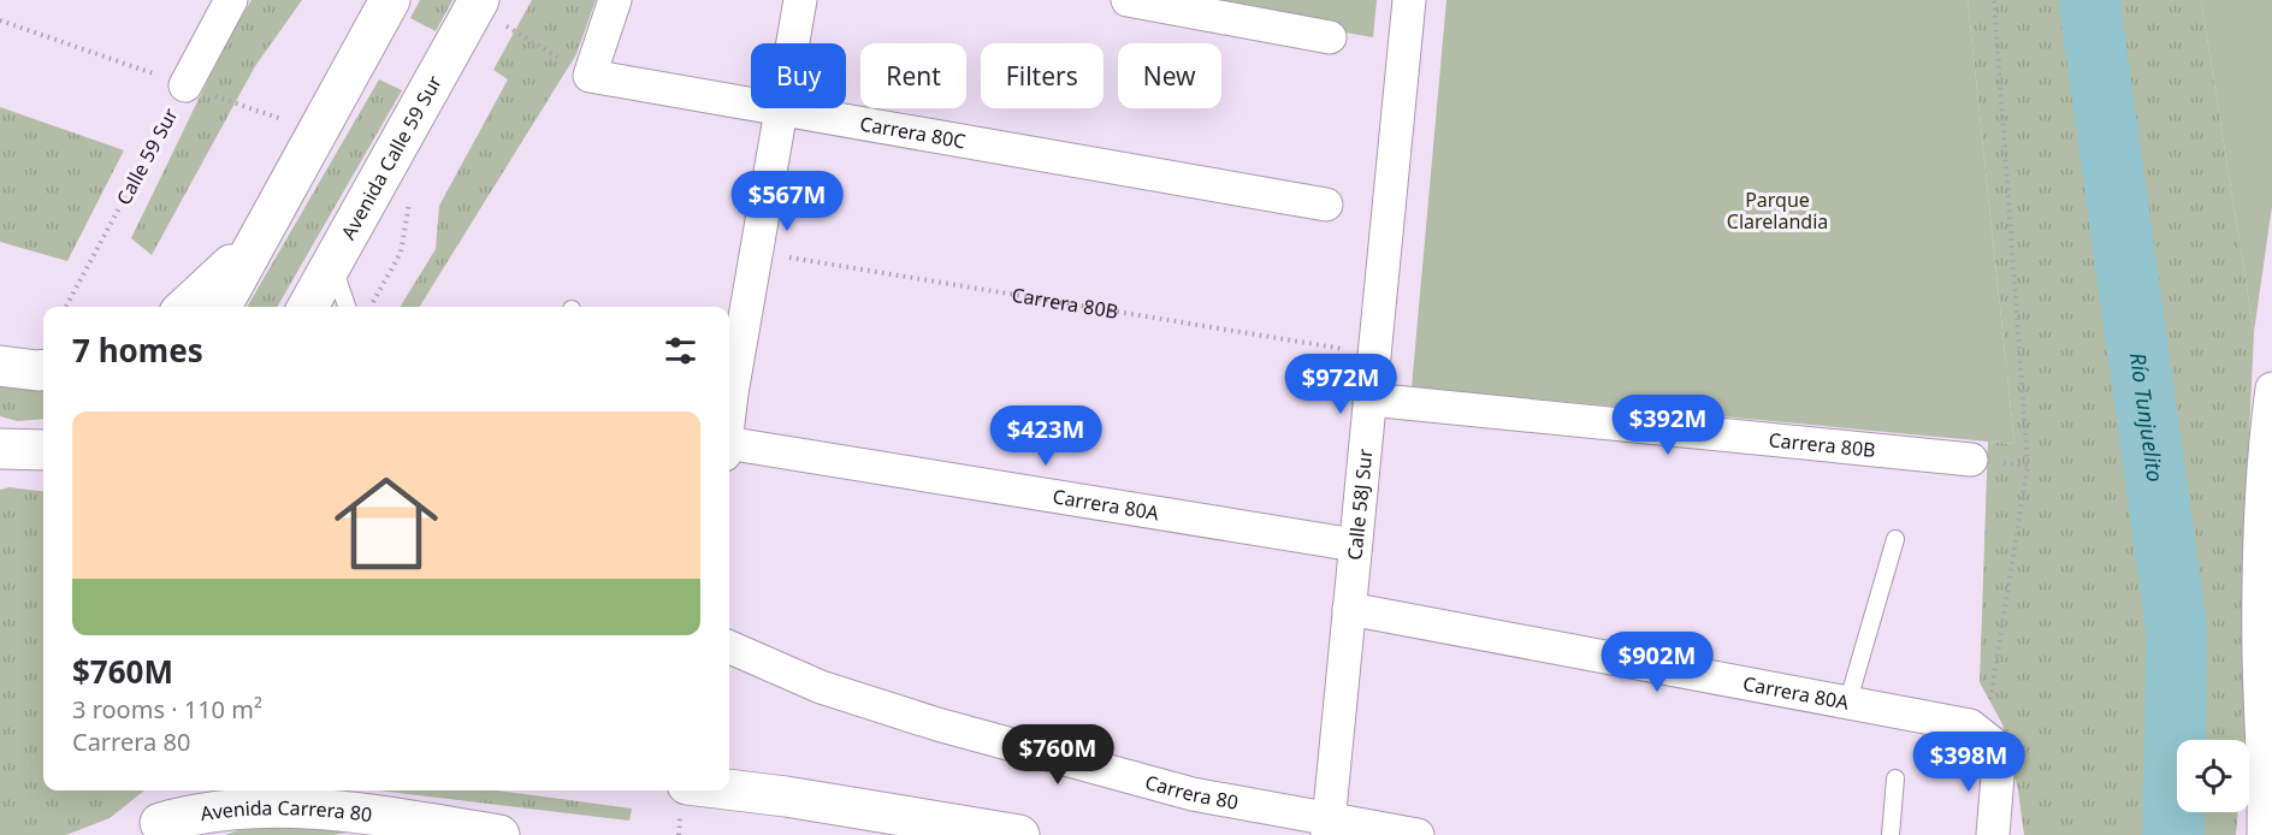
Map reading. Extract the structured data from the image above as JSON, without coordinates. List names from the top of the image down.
{
  "streets": {
    "main road": ["Avenida Calle 59 Sur", "Avenida Carrera 80"],
    "street": [
      "Carrera 80C",
      "Calle 59 Sur",
      "Carrera 80B",
      "Carrera 80A",
      "Calle 58J Sur",
      "Carrera 80"
    ]
  },
  "crossings": [
    ["Carrera 80B", "Calle 58J Sur"],
    ["Carrera 80A", "Calle 58J Sur"],
    ["Calle 58J Sur", "Carrera 80"]
  ],
  "water": ["Río Tunjuelito"],
  "parks": ["Parque Clarelandia"],
  "page": {
    "chip": [
      "Buy",
      "Rent",
      "Filters",
      "New"
    ],
    "price": [
      "$567M",
      "$972M",
      "$392M",
      "$423M",
      "$902M",
      "$760M",
      "$398M"
    ],
    "heading": "7 homes",
    "list": [
      {
        "name": "$760M",
        "note": "3 rooms · 110 m² · Carrera 80"
      }
    ]
  }
}
